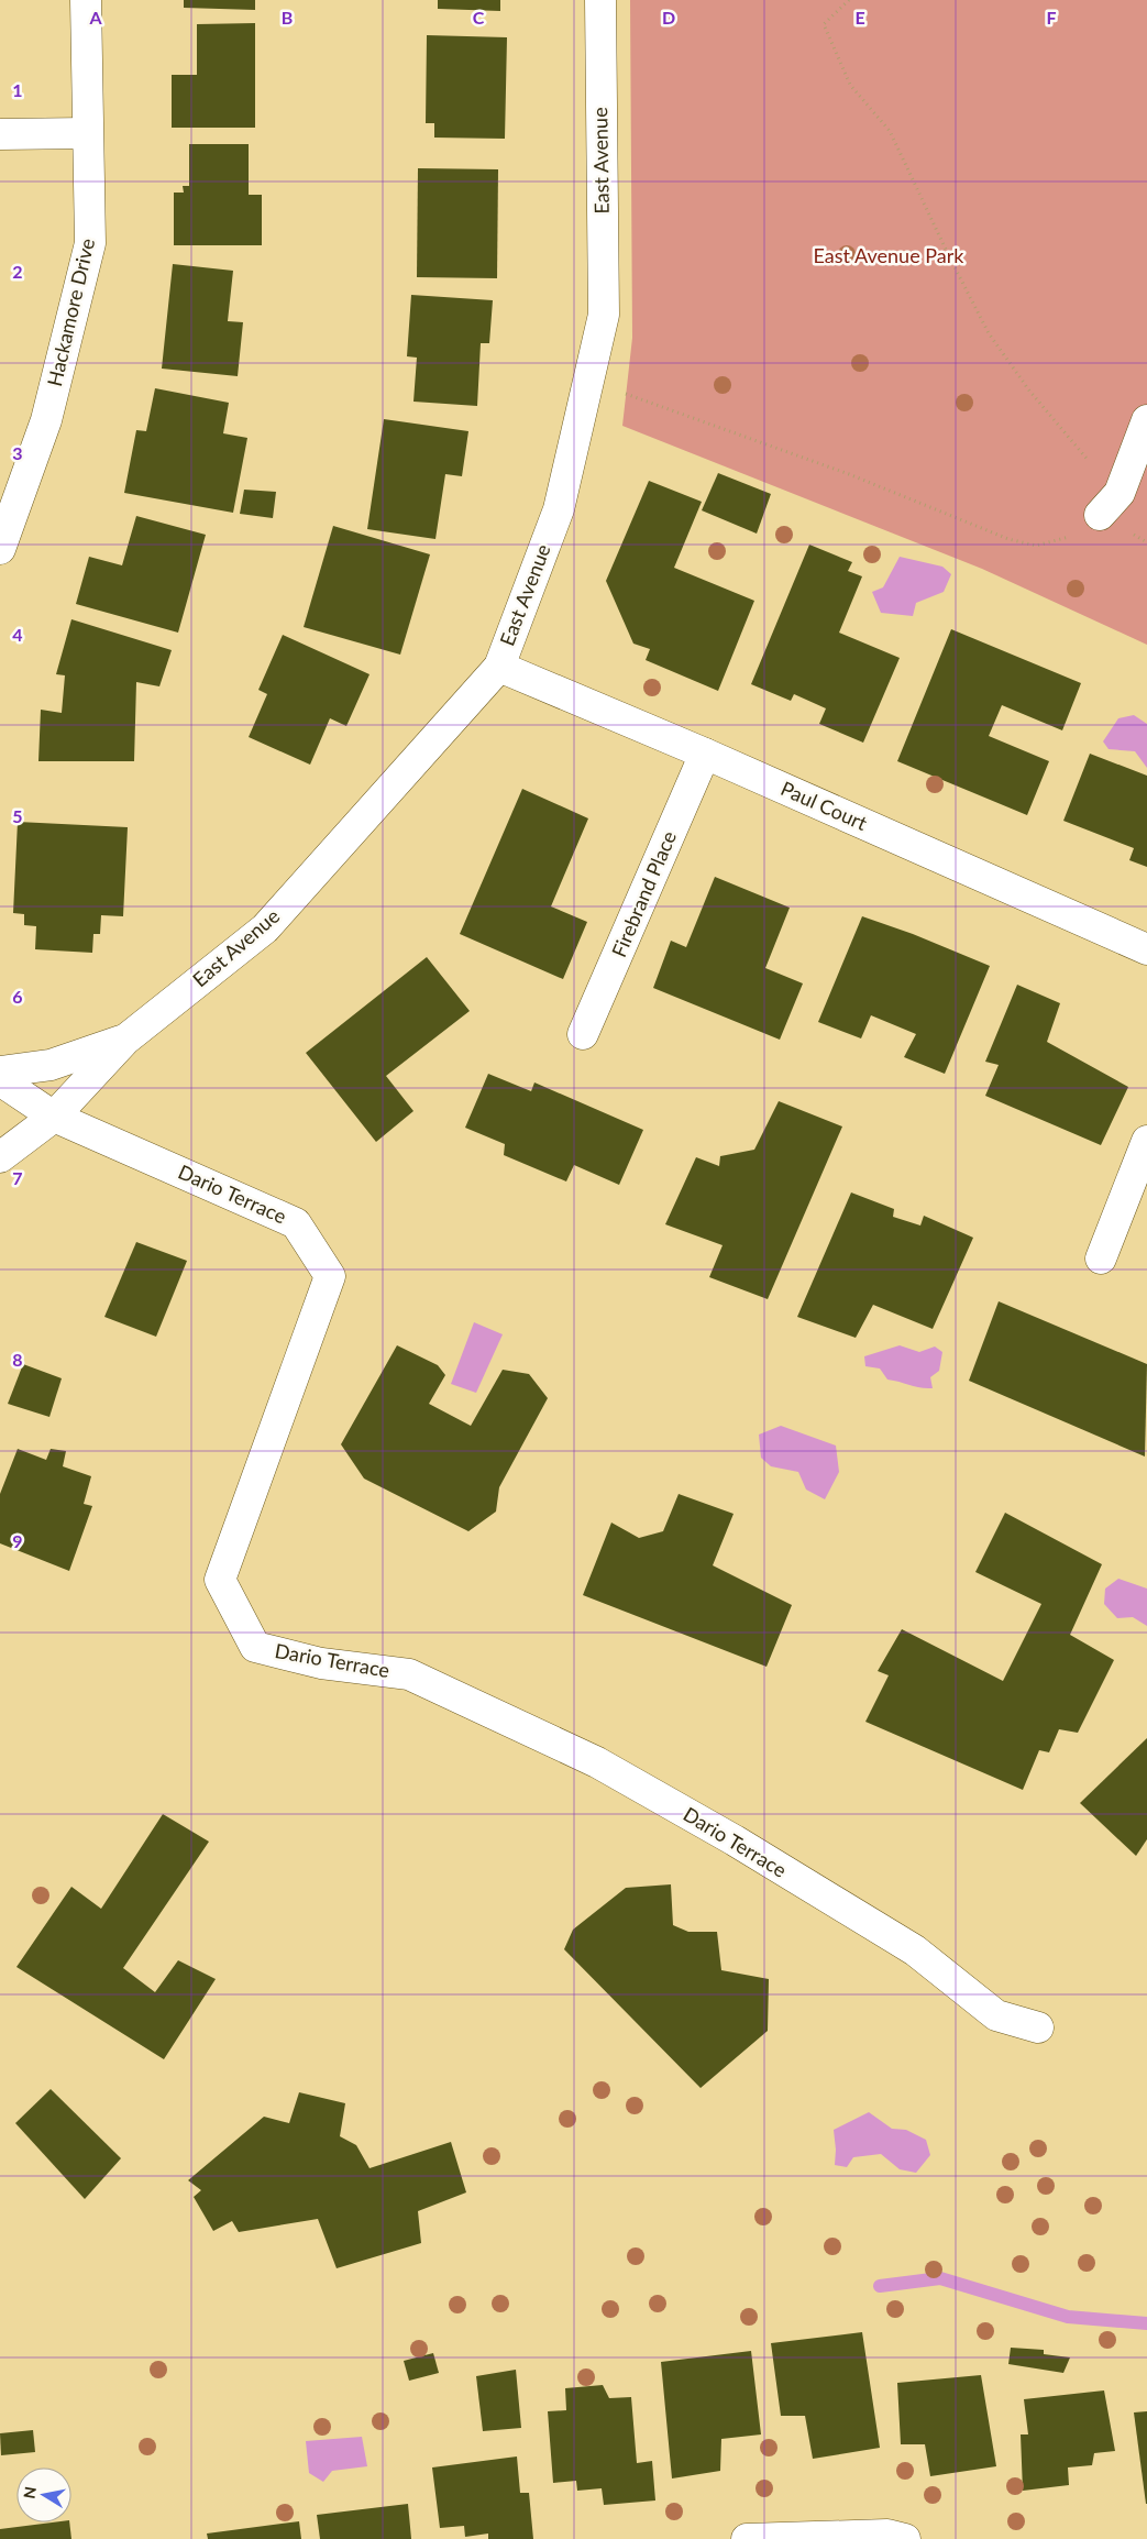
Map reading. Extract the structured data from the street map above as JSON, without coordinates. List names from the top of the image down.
{
  "streets": {
    "street": [
      "East Avenue",
      "Hackamore Drive",
      "Paul Court",
      "Firebrand Place",
      "Dario Terrace"
    ]
  },
  "crossings": [
    ["East Avenue", "Paul Court"],
    ["East Avenue", "Dario Terrace"],
    ["Paul Court", "Firebrand Place"]
  ],
  "parks": ["East Avenue Park"],
  "north": "left",
  "grid": {
    "columns": [
      "A",
      "B",
      "C",
      "D",
      "E",
      "F"
    ],
    "rows": [
      "1",
      "2",
      "3",
      "4",
      "5",
      "6",
      "7",
      "8",
      "9"
    ]
  }
}
